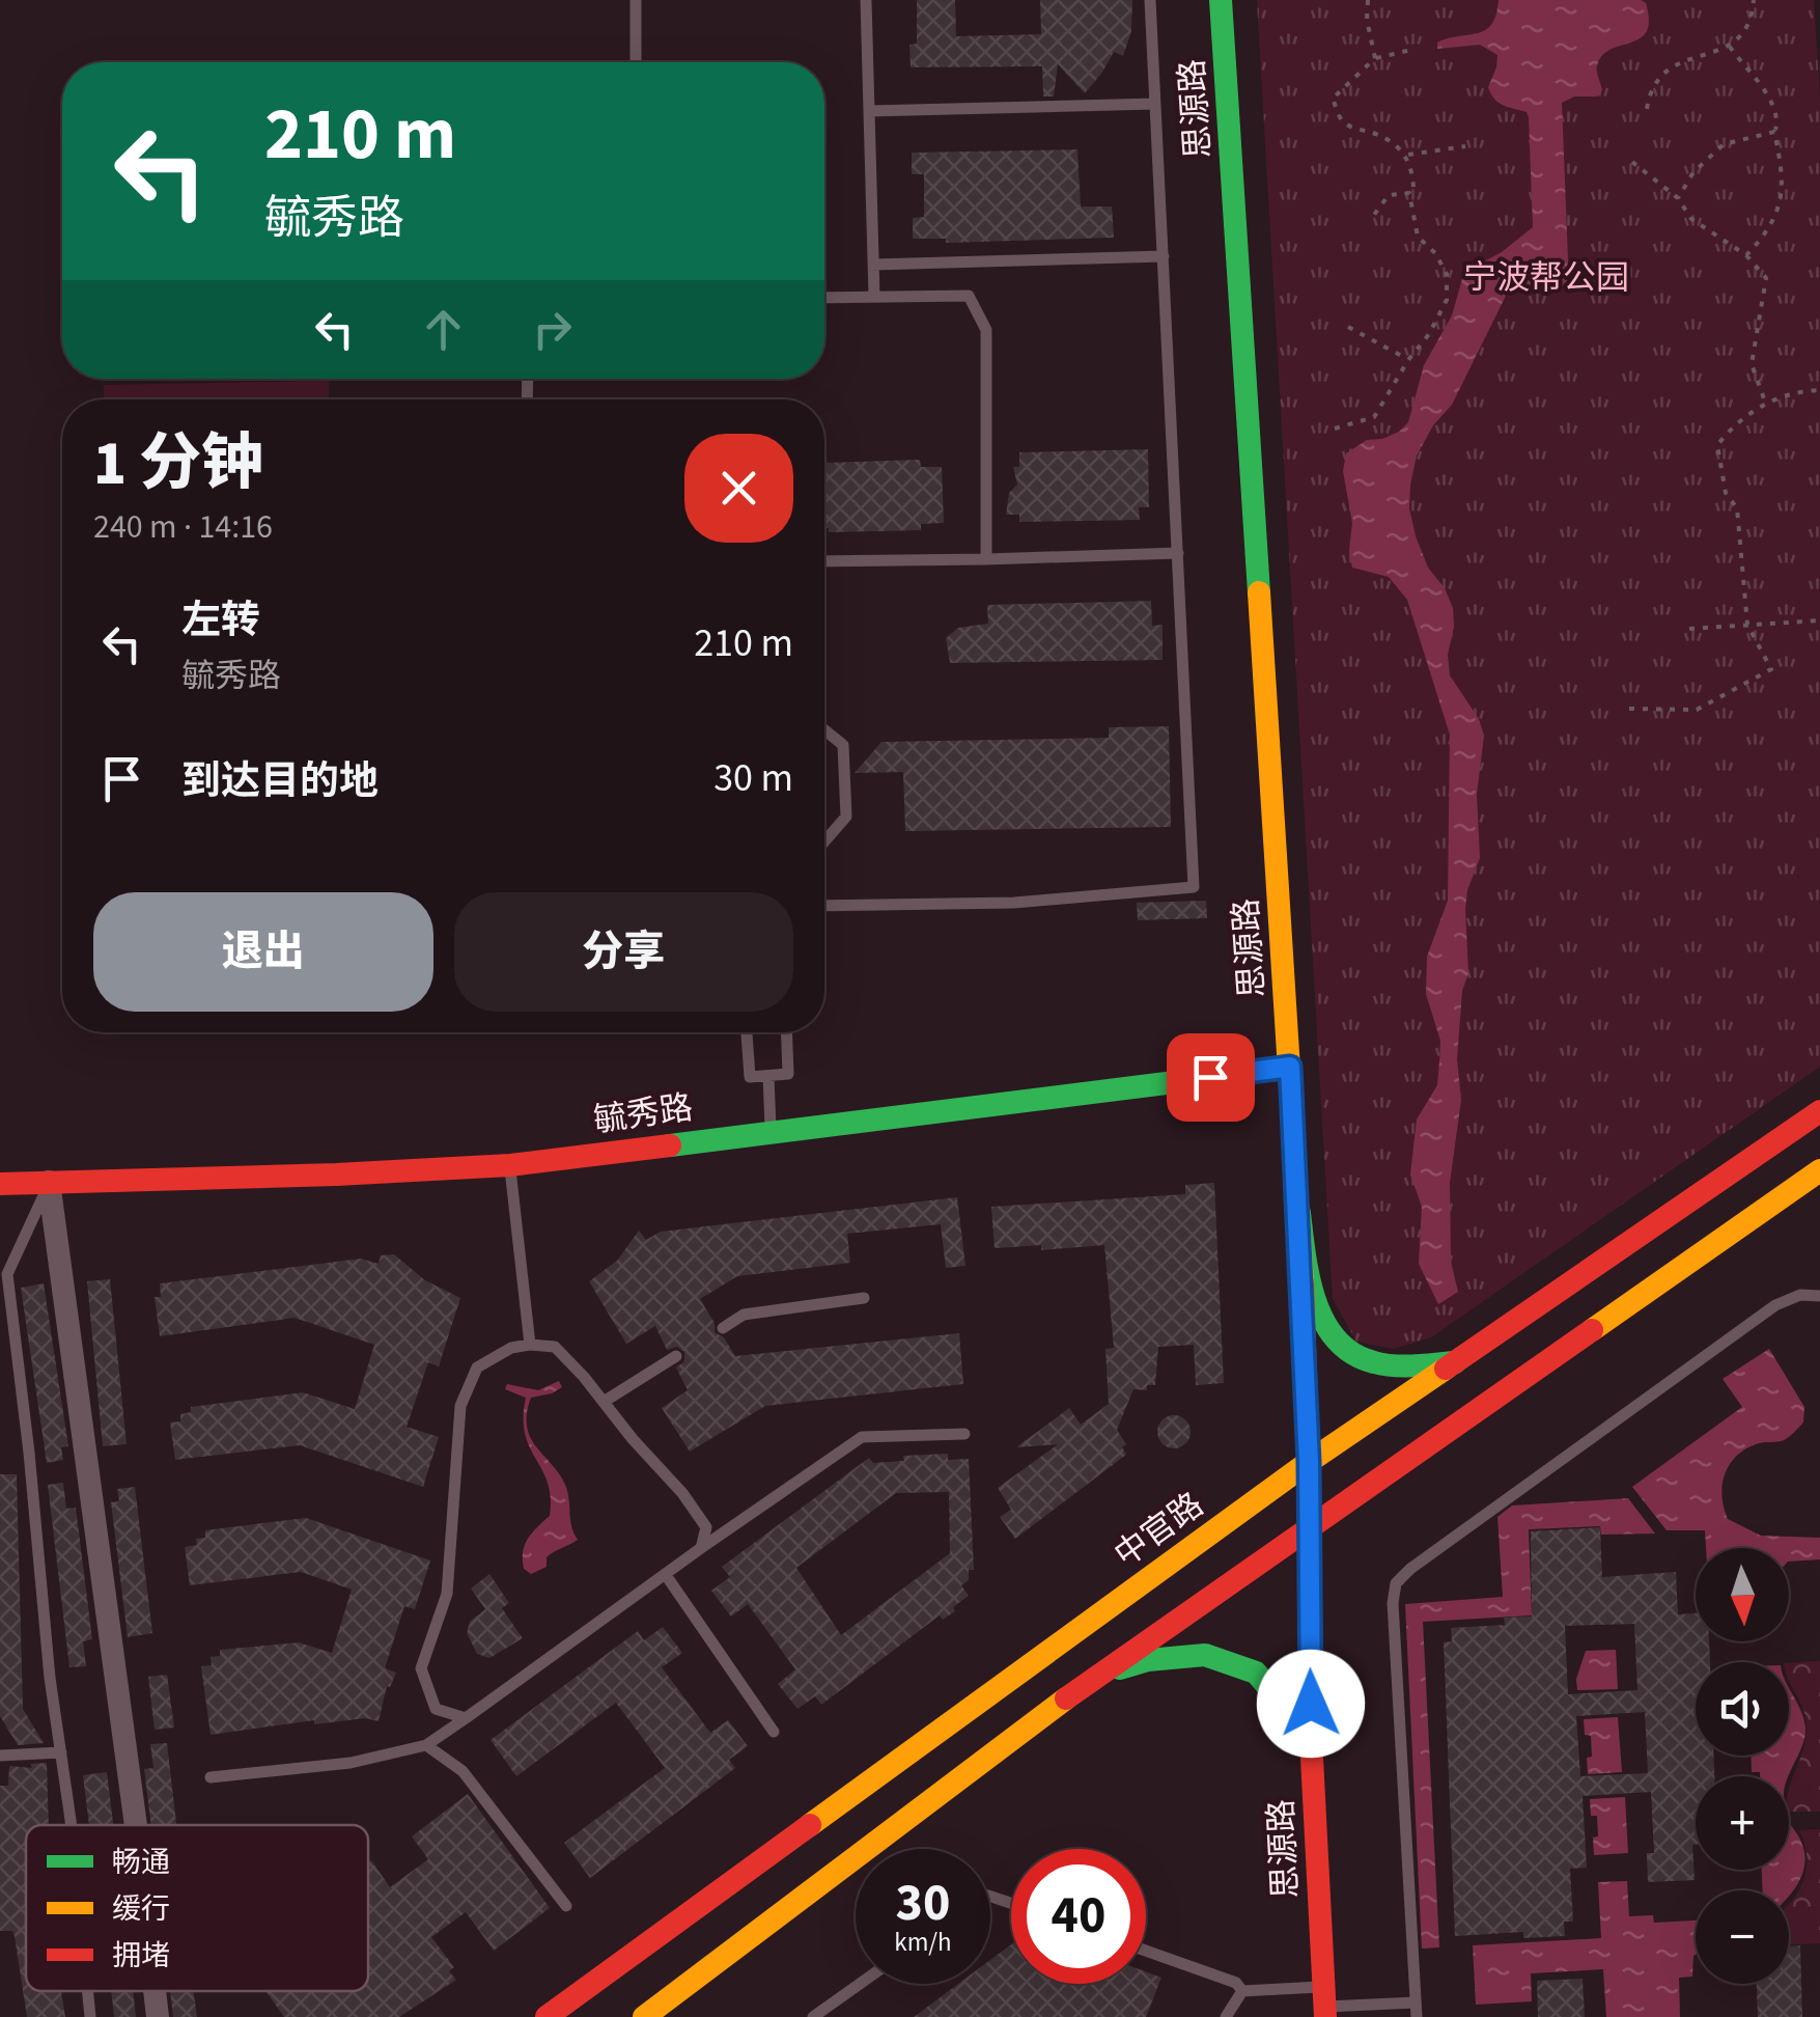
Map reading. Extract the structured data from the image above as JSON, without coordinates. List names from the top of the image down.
{
  "streets": {
    "main road": ["思源路", "毓秀路", "中官路"]
  },
  "crossings": [
    ["思源路", "毓秀路"],
    ["思源路", "中官路"]
  ],
  "parks": ["宁波帮公园"],
  "legend": ["畅通", "缓行", "拥堵"],
  "north": "bottom",
  "page": {
    "turn": ["210 m", "毓秀路"],
    "heading": ["1 分钟", "240 m · 14:16"],
    "list": [
      {
        "name": "左转",
        "note": "毓秀路",
        "value": "210 m"
      },
      {
        "name": "到达目的地",
        "value": "30 m"
      }
    ],
    "buttons": ["退出", "分享"],
    "map_buttons": ["+", "−"],
    "speed": "30 km/h",
    "limit": "40"
  }
}
